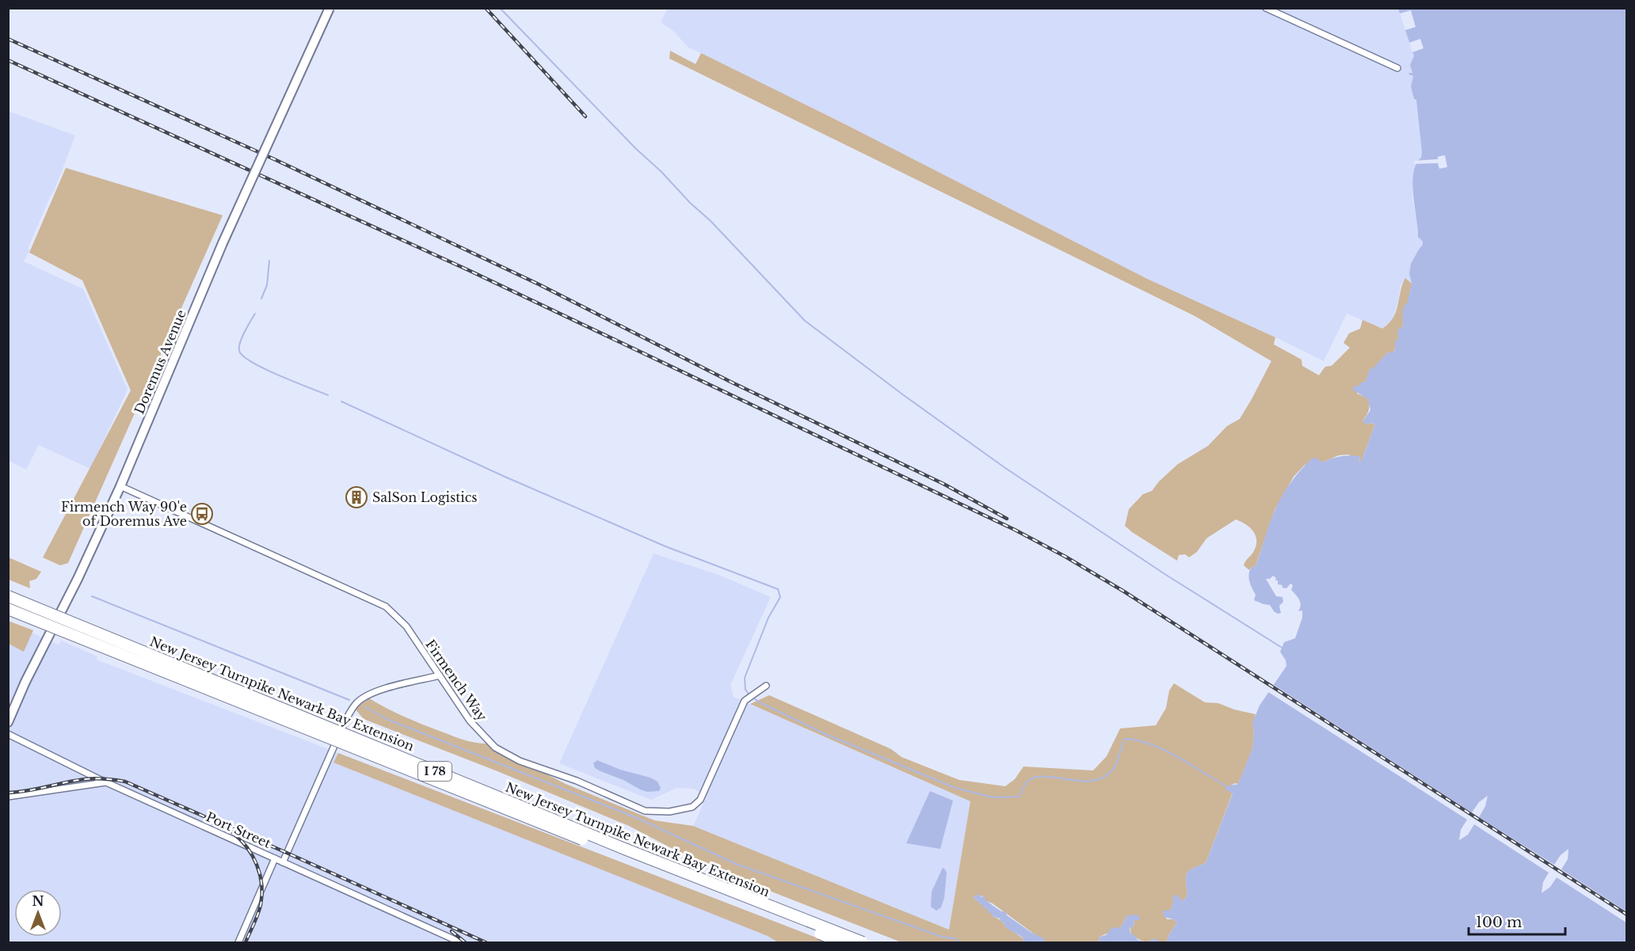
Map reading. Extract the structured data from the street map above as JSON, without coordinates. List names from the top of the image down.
{
  "streets": {
    "highway": ["New Jersey Turnpike Newark Bay Extension", "I 78"],
    "main road": ["Doremus Avenue"],
    "street": ["Firmench Way", "Port Street"]
  },
  "crossings": [
    ["Doremus Avenue", "Firmench Way"]
  ],
  "places": {
    "building": ["SalSon Logistics"],
    "bus stop": ["Firmench Way 90'e of Doremus Ave"]
  },
  "scale_bar": "100 m",
  "north": "top"
}
